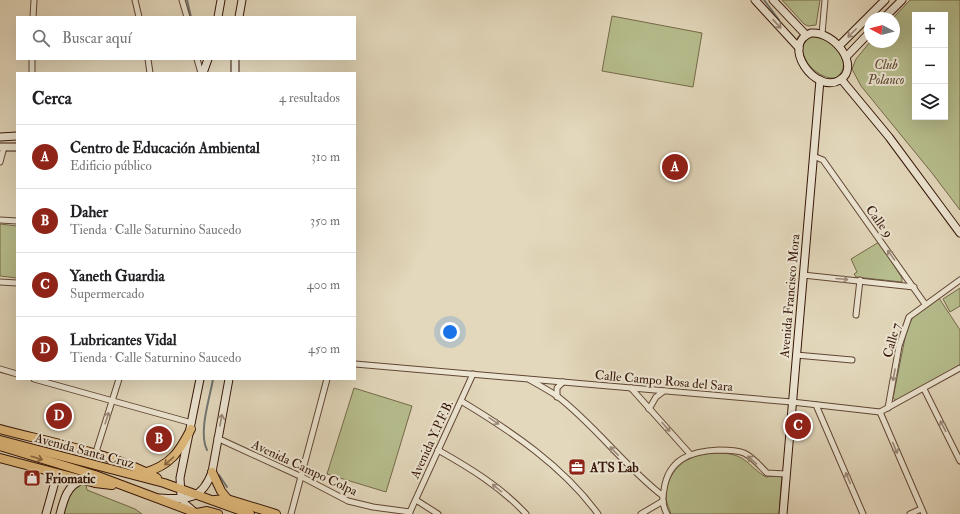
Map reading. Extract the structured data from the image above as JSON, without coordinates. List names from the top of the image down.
{
  "streets": {
    "main road": ["Avenida Santa Cruz"],
    "street": [
      "Calle 9",
      "Avenida Francisco Mora",
      "Calle 7",
      "Calle Campo Rosa del Sara",
      "Avenida Y.P.F.B.",
      "Avenida Campo Colpa"
    ]
  },
  "crossings": [
    ["Calle 9", "Avenida Francisco Mora"],
    ["Calle 9", "Calle 7"],
    ["Avenida Francisco Mora", "Calle Campo Rosa del Sara"],
    ["Calle Campo Rosa del Sara", "Avenida Y.P.F.B."],
    ["Avenida Y.P.F.B.", "Avenida Campo Colpa"]
  ],
  "one_way": ["Calle 9", "Calle 7"],
  "parks": ["Club Polanco"],
  "places": {
    "office": ["ATS Lab"],
    "shop": ["Friomatic"]
  },
  "north": "left",
  "page": {
    "map_buttons": ["+", "−"],
    "search": "Buscar aquí",
    "heading": ["Cerca", "4 resultados"],
    "list": [
      {
        "mark": "A",
        "name": "Centro de Educación Ambiental",
        "note": "Edificio público",
        "value": "310 m"
      },
      {
        "mark": "B",
        "name": "Daher",
        "note": "Tienda · Calle Saturnino Saucedo",
        "value": "350 m"
      },
      {
        "mark": "C",
        "name": "Yaneth Guardia",
        "note": "Supermercado",
        "value": "400 m"
      },
      {
        "mark": "D",
        "name": "Lubricantes Vidal",
        "note": "Tienda · Calle Saturnino Saucedo",
        "value": "450 m"
      }
    ],
    "pins": [
      "A",
      "D",
      "C",
      "B"
    ]
  }
}
